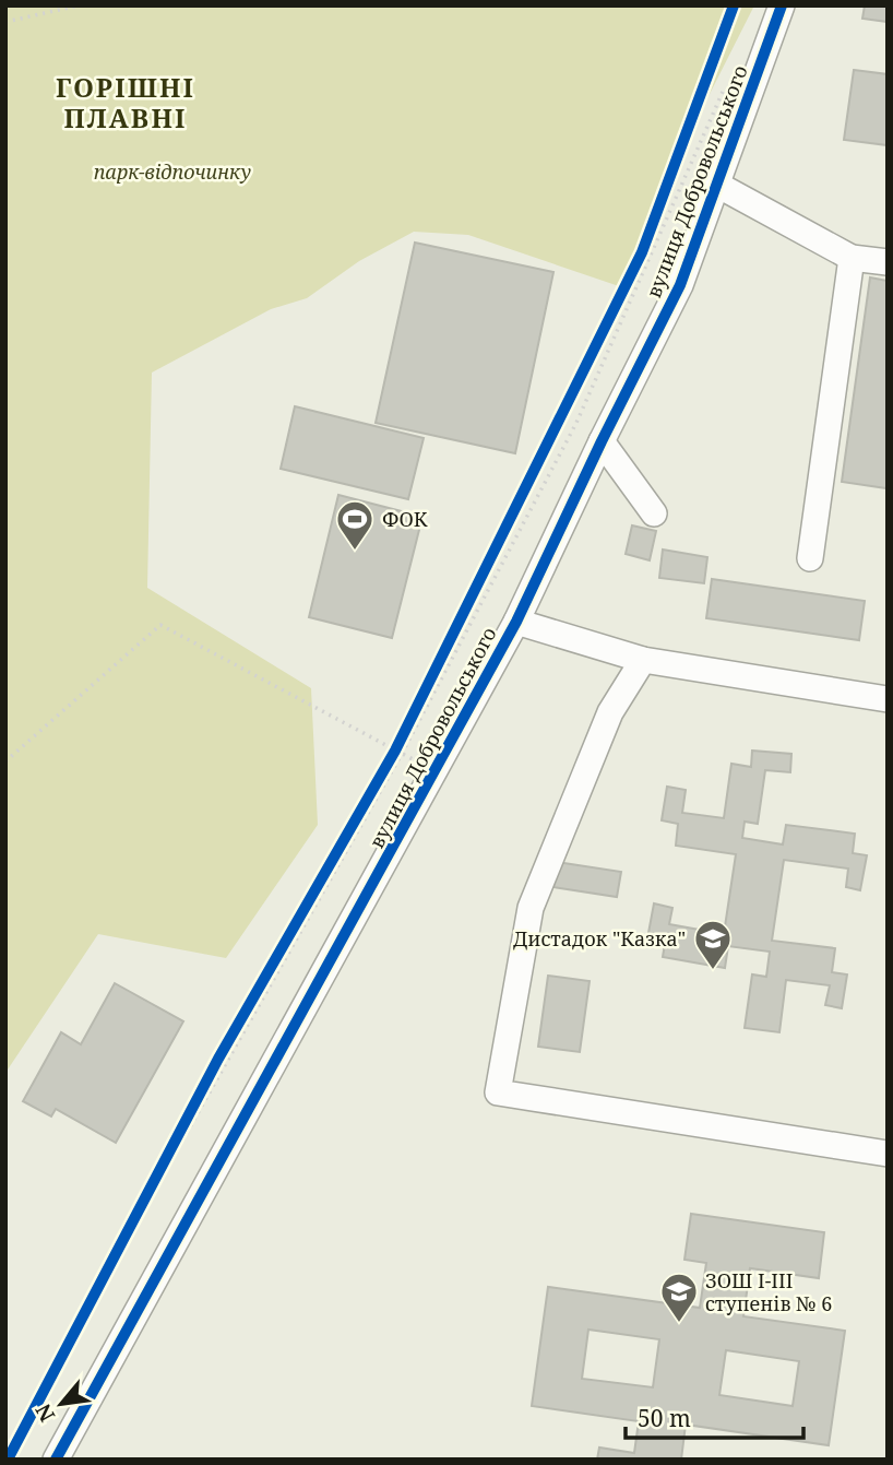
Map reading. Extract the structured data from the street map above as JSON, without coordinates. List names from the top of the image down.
{
  "streets": {
    "street": ["вулиця Добровольського"]
  },
  "districts": ["ГОРІШНІ ПЛАВНІ"],
  "parks": ["парк-відпочинку"],
  "places": {
    "sports": ["ФОК"],
    "school or university": ["Дистадок \"Казка\"", "ЗОШ І-ІІІ ступенів № 6"]
  },
  "scale_bar": "50 m",
  "north": "bottom left"
}
